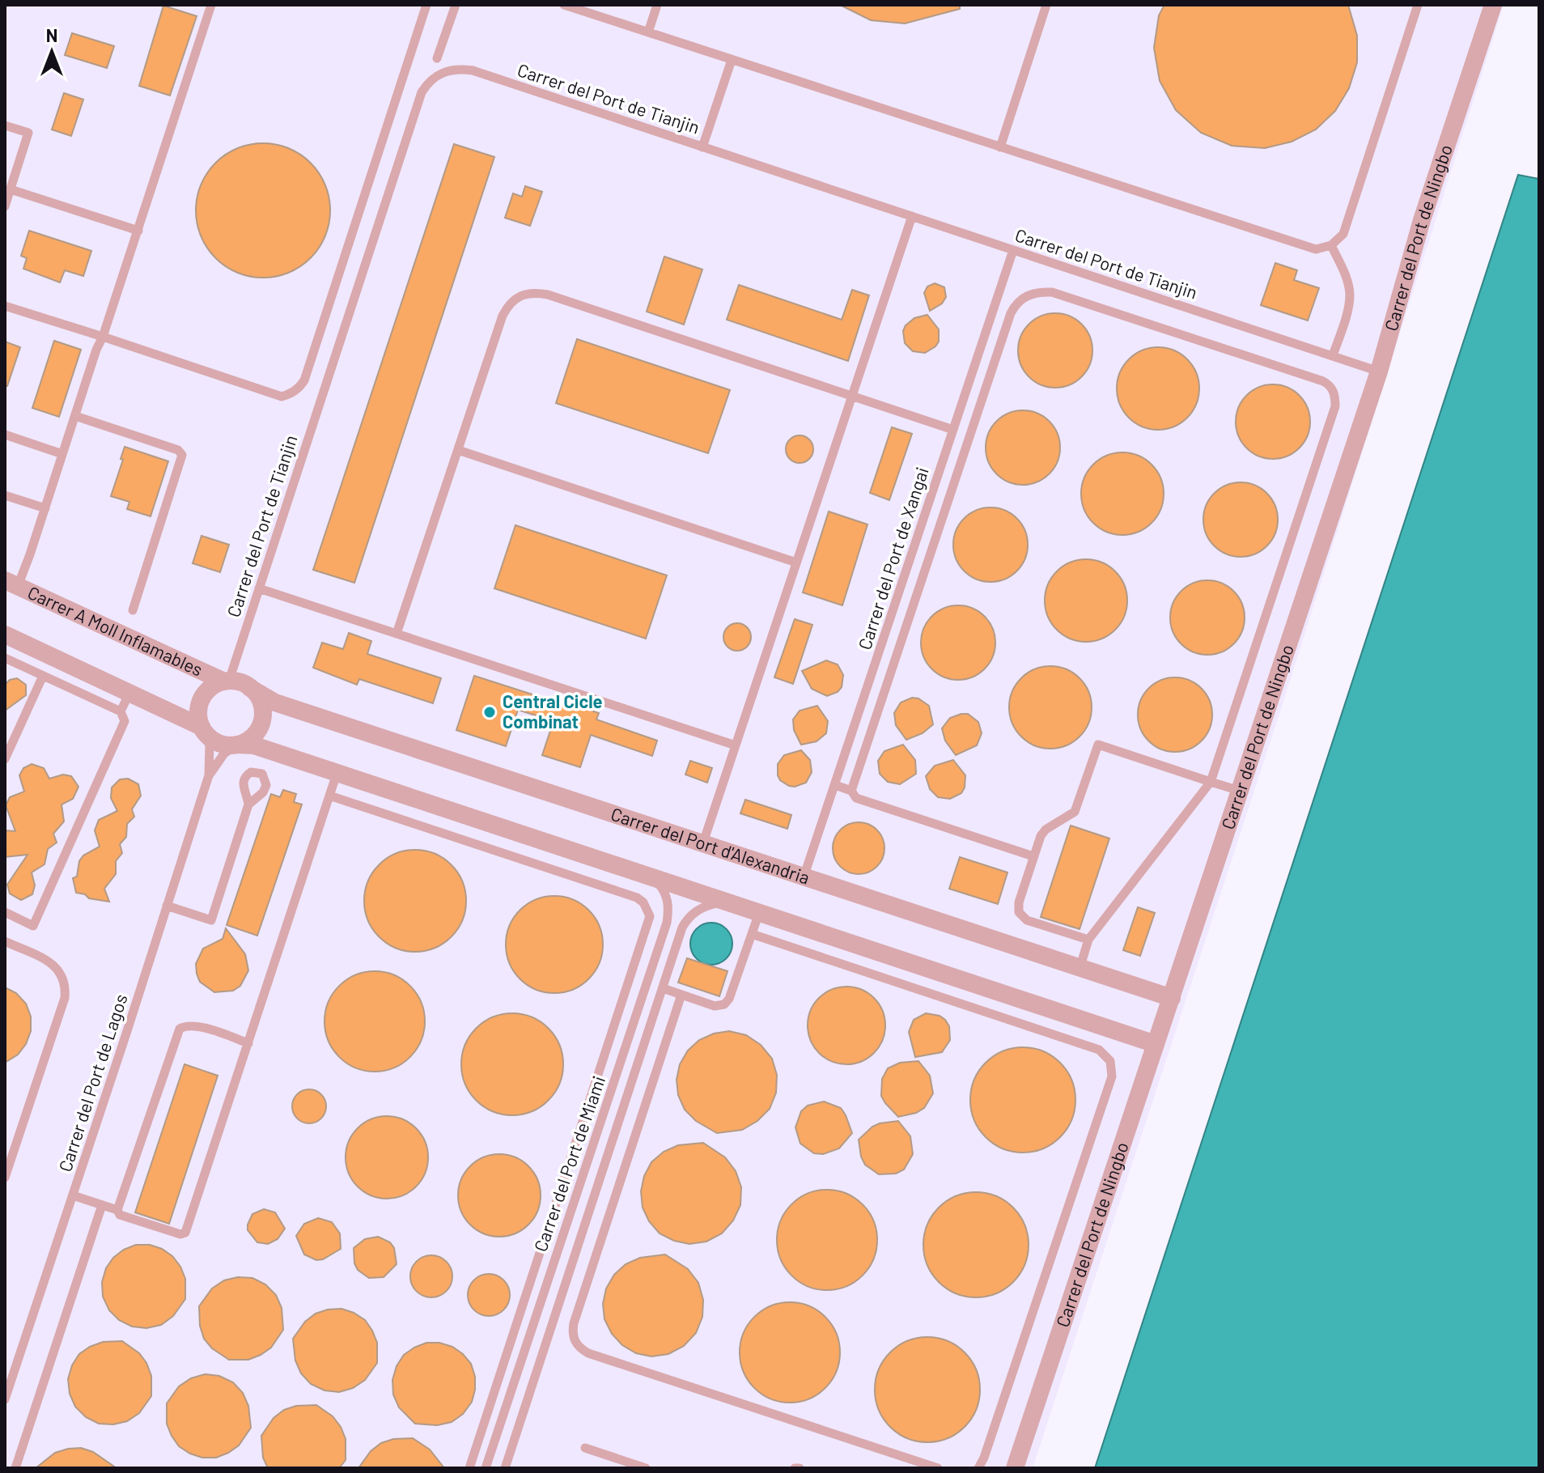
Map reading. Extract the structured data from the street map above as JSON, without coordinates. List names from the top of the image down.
{
  "streets": {
    "street": ["Carrer del Port de Ningbo", "Carrer A Moll Inflamables", "Carrer del Port d'Alexandria"],
    "lane": [
      "Carrer del Port de Tianjin",
      "Carrer del Port de Xangai",
      "Carrer del Port de Lagos",
      "Carrer del Port de Miami"
    ]
  },
  "crossings": [
    ["Carrer del Port de Tianjin", "Carrer del Port de Ningbo"],
    ["Carrer del Port de Tianjin", "Carrer del Port de Xangai"],
    ["Carrer del Port de Tianjin", "Carrer A Moll Inflamables"],
    ["Carrer del Port de Tianjin", "Carrer del Port d'Alexandria"],
    ["Carrer del Port de Ningbo", "Carrer del Port d'Alexandria"],
    ["Carrer del Port de Xangai", "Carrer del Port d'Alexandria"],
    ["Carrer A Moll Inflamables", "Carrer del Port d'Alexandria"]
  ],
  "places": ["Central Cicle Combinat"],
  "north": "top"
}
